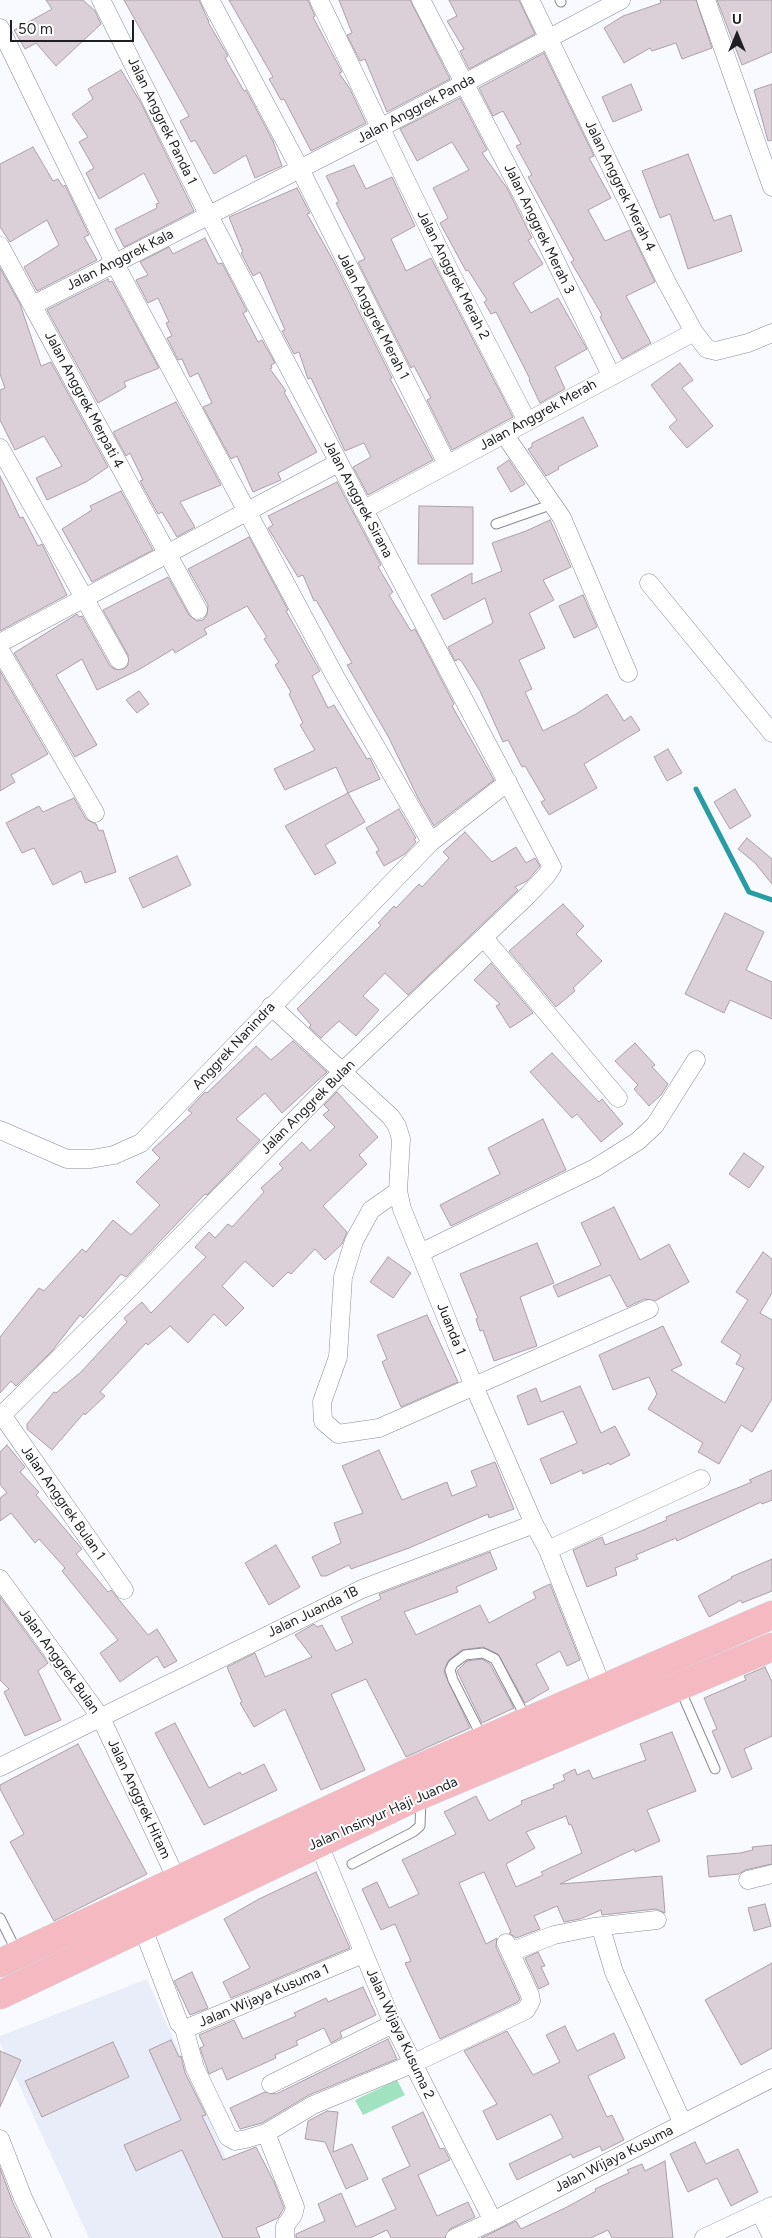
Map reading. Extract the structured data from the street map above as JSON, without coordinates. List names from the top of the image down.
{
  "streets": {
    "highway": ["Jalan Insinyur Haji Juanda"],
    "street": [
      "Jalan Anggrek Panda",
      "Jalan Anggrek Panda 1",
      "Jalan Anggrek Merah 4",
      "Jalan Anggrek Merah 3",
      "Jalan Anggrek Kala",
      "Jalan Anggrek Merah 2",
      "Jalan Anggrek Merah 1",
      "Jalan Anggrek Merpati 4",
      "Jalan Anggrek Merah",
      "Jalan Anggrek Sirana",
      "Anggrek Nanindra",
      "Jalan Anggrek Bulan",
      "Juanda 1",
      "Jalan Anggrek Bulan 1",
      "Jalan Juanda 1B",
      "Jalan Anggrek Hitam",
      "Jalan Wijaya Kusuma 1",
      "Jalan Wijaya Kusuma 2",
      "Jalan Wijaya Kusuma"
    ]
  },
  "crossings": [
    ["Jalan Anggrek Panda", "Jalan Anggrek Panda 1"],
    ["Jalan Anggrek Panda", "Jalan Anggrek Merah 4"],
    ["Jalan Anggrek Panda", "Jalan Anggrek Merah 3"],
    ["Jalan Anggrek Panda", "Jalan Anggrek Kala"],
    ["Jalan Anggrek Panda", "Jalan Anggrek Merah 2"],
    ["Jalan Anggrek Panda", "Jalan Anggrek Merah 1"],
    ["Jalan Anggrek Panda", "Jalan Anggrek Sirana"],
    ["Jalan Anggrek Panda 1", "Jalan Anggrek Kala"],
    ["Jalan Anggrek Panda 1", "Jalan Anggrek Sirana"],
    ["Jalan Anggrek Merah 4", "Jalan Anggrek Merah"],
    ["Jalan Anggrek Merah 3", "Jalan Anggrek Merah"],
    ["Jalan Anggrek Kala", "Jalan Anggrek Merpati 4"],
    ["Jalan Anggrek Kala", "Jalan Anggrek Sirana"],
    ["Jalan Anggrek Merah 2", "Jalan Anggrek Merah"],
    ["Jalan Anggrek Merah 1", "Jalan Anggrek Merah"],
    ["Jalan Anggrek Merah", "Jalan Anggrek Sirana"],
    ["Jalan Anggrek Sirana", "Anggrek Nanindra"],
    ["Jalan Anggrek Sirana", "Jalan Anggrek Bulan"],
    ["Anggrek Nanindra", "Jalan Anggrek Bulan"],
    ["Anggrek Nanindra", "Juanda 1"],
    ["Jalan Anggrek Bulan", "Juanda 1"],
    ["Jalan Anggrek Bulan", "Jalan Anggrek Bulan 1"],
    ["Jalan Anggrek Bulan", "Jalan Juanda 1B"],
    ["Jalan Anggrek Bulan", "Jalan Anggrek Hitam"],
    ["Juanda 1", "Jalan Juanda 1B"],
    ["Juanda 1", "Jalan Insinyur Haji Juanda"],
    ["Jalan Juanda 1B", "Jalan Anggrek Hitam"],
    ["Jalan Anggrek Hitam", "Jalan Insinyur Haji Juanda"],
    ["Jalan Insinyur Haji Juanda", "Jalan Wijaya Kusuma 1"],
    ["Jalan Insinyur Haji Juanda", "Jalan Wijaya Kusuma 2"],
    ["Jalan Wijaya Kusuma 1", "Jalan Wijaya Kusuma 2"],
    ["Jalan Wijaya Kusuma 2", "Jalan Wijaya Kusuma"]
  ],
  "scale_bar": "50 m",
  "north": "top"
}
